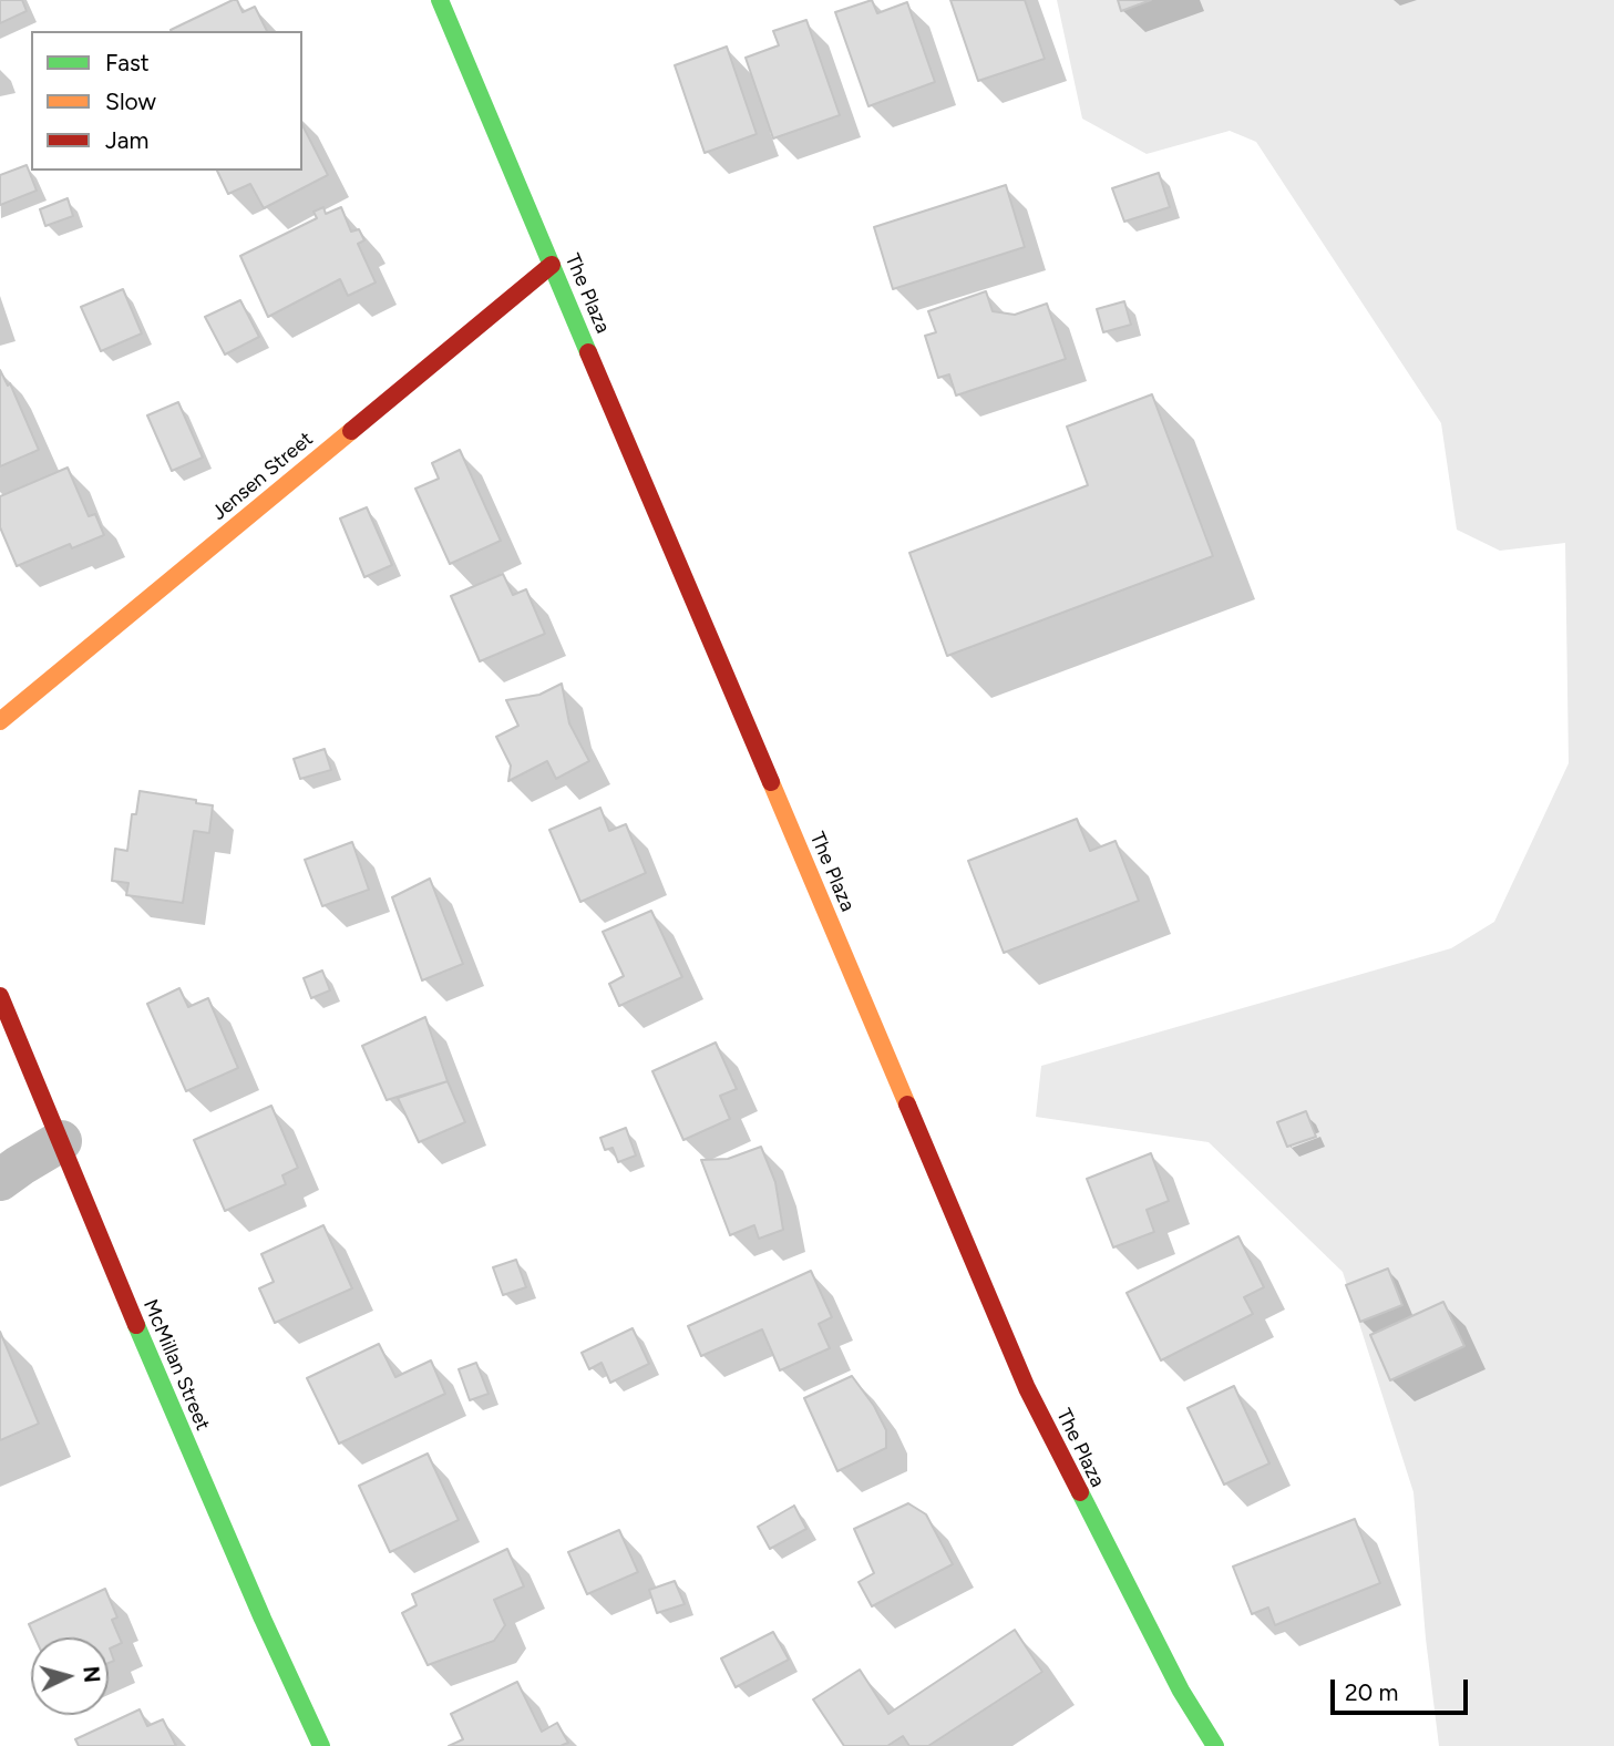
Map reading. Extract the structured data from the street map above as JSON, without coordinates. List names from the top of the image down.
{
  "streets": {
    "main road": ["The Plaza", "Jensen Street", "McMillan Street"]
  },
  "crossings": [
    ["The Plaza", "Jensen Street"]
  ],
  "legend": ["Fast", "Slow", "Jam"],
  "scale_bar": "20 m",
  "north": "right"
}
